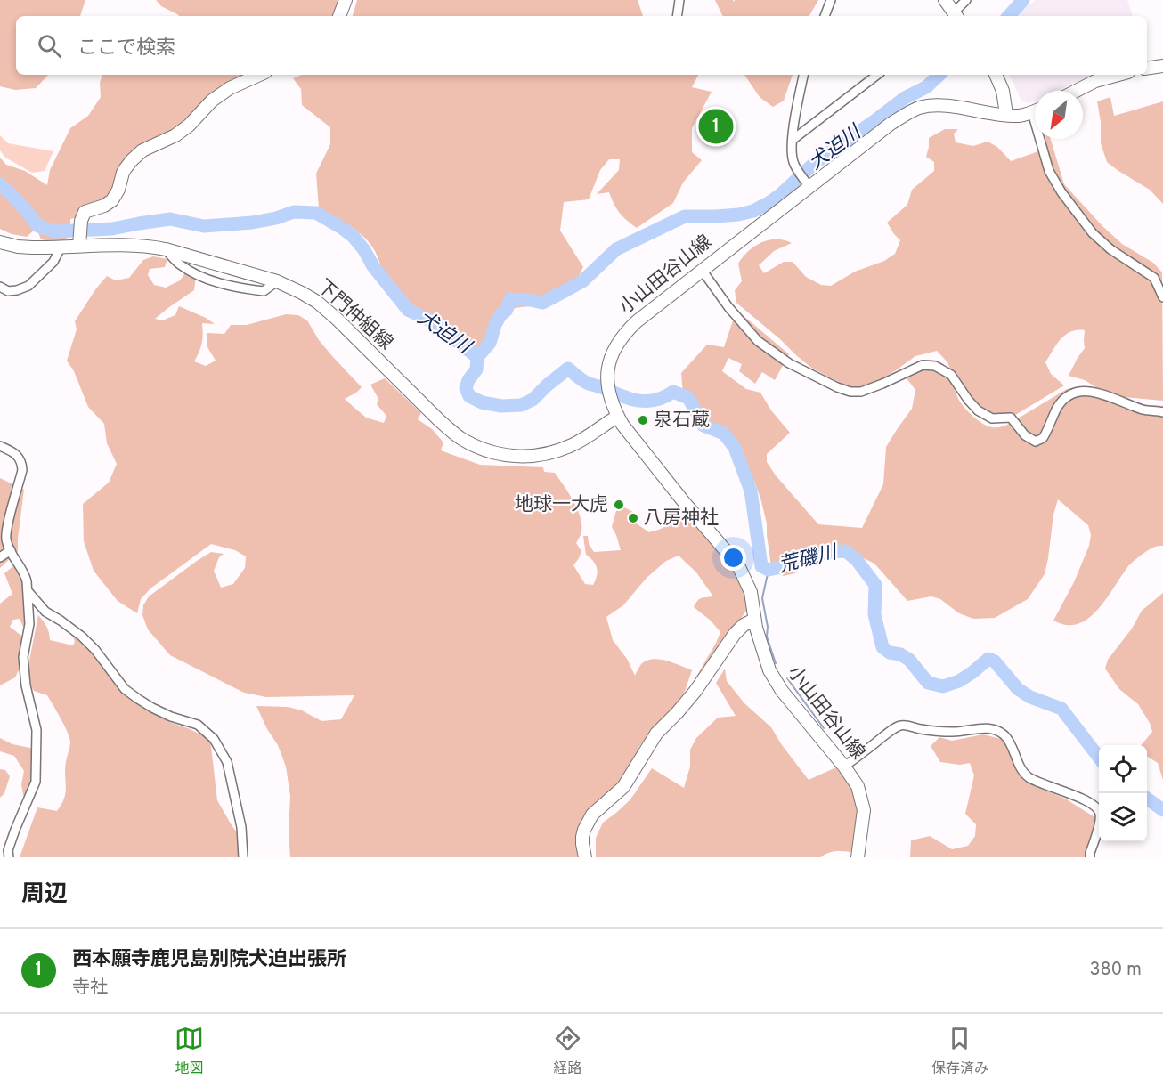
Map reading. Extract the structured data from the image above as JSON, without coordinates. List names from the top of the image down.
{
  "streets": {
    "street": ["小山田谷山線", "下門仲組線"]
  },
  "crossings": [
    ["小山田谷山線", "下門仲組線"]
  ],
  "water": ["犬迫川", "荒磯川"],
  "places": ["泉石蔵", "地球一大虎", "八房神社"],
  "north": "bottom left",
  "page": {
    "search": "ここで検索",
    "pins": "1",
    "heading": "周辺",
    "list": [
      {
        "mark": "1",
        "name": "西本願寺鹿児島別院犬迫出張所",
        "note": "寺社",
        "value": "380 m"
      }
    ],
    "nav": ["地図", "経路", "保存済み"]
  }
}
